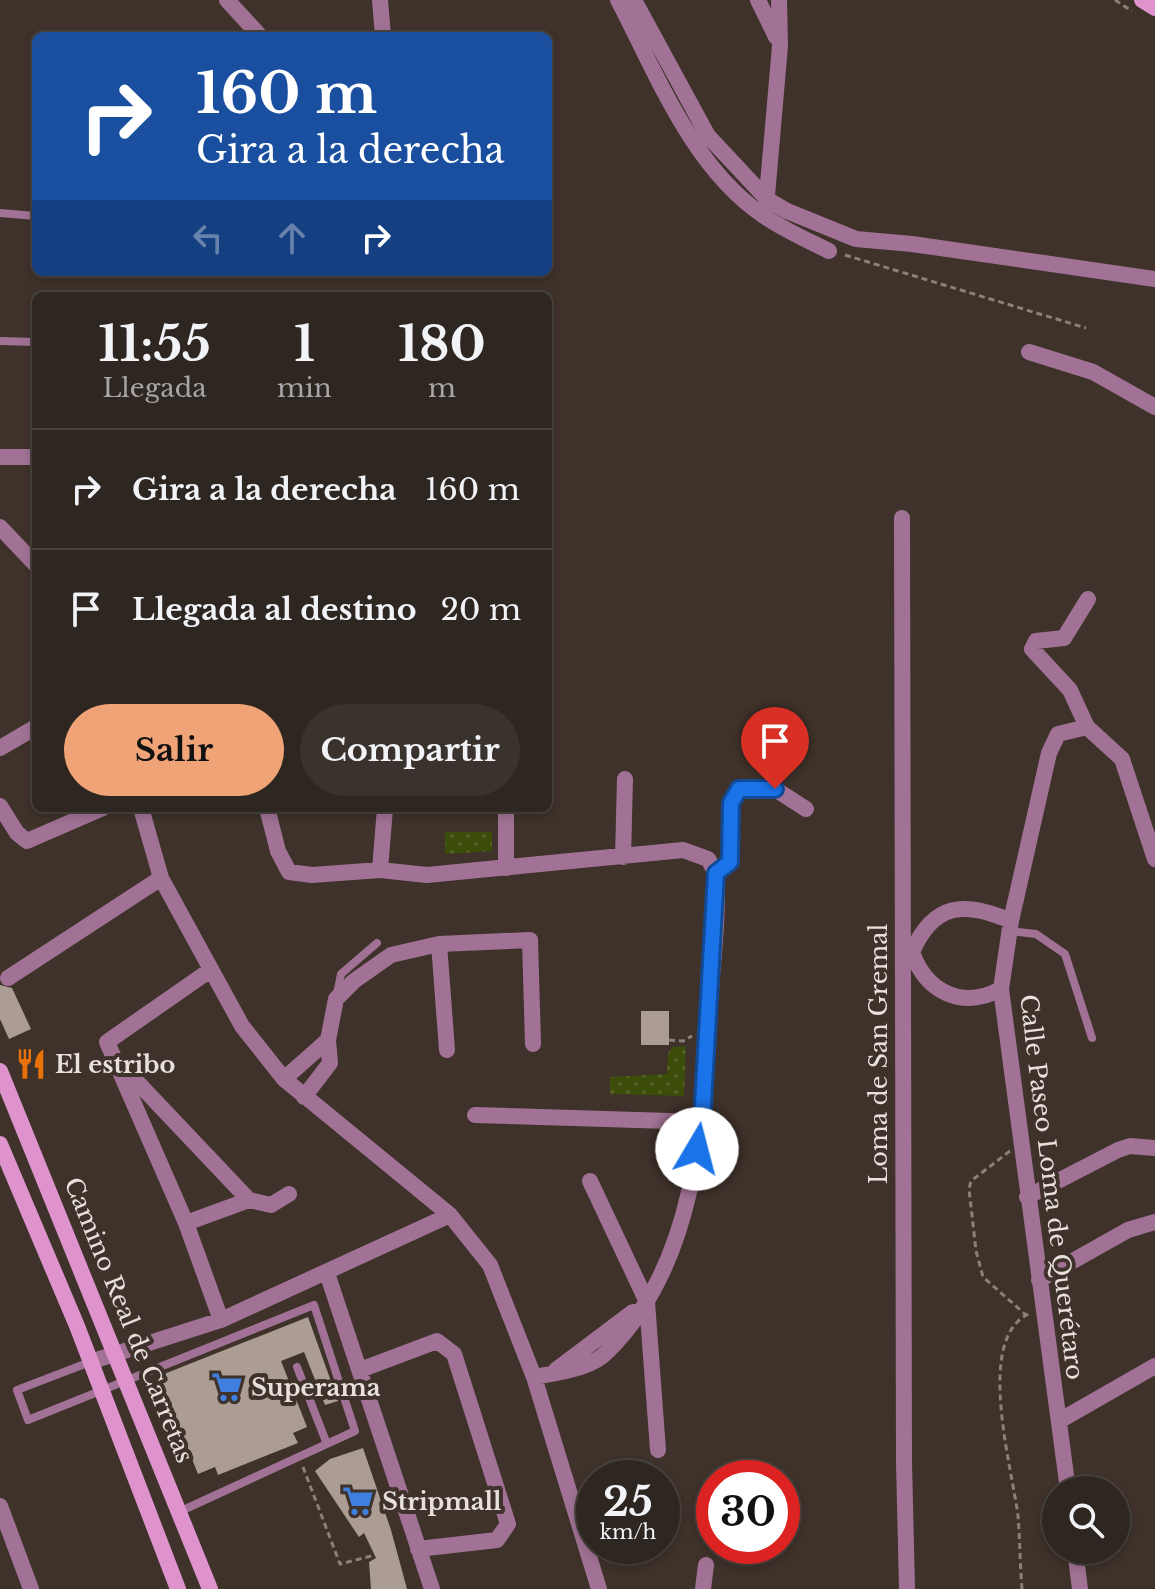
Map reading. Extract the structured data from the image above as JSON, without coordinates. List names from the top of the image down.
{
  "streets": {
    "street": ["Loma de San Gremal", "Calle Paseo Loma de Querétaro", "Camino Real de Carretas"]
  },
  "crossings": [
    ["Loma de San Gremal", "Calle Paseo Loma de Querétaro"]
  ],
  "places": {
    "restaurant": ["El estribo"],
    "supermarket": ["Superama", "Stripmall"]
  },
  "page": {
    "turn": ["160 m", "Gira a la derecha"],
    "eta": [
      "11:55",
      "Llegada",
      "1",
      "min",
      "180",
      "m"
    ],
    "list": [
      {
        "name": "Gira a la derecha",
        "value": "160 m"
      },
      {
        "name": "Llegada al destino",
        "value": "20 m"
      }
    ],
    "buttons": ["Salir", "Compartir"],
    "speed": "25 km/h",
    "limit": "30"
  }
}
